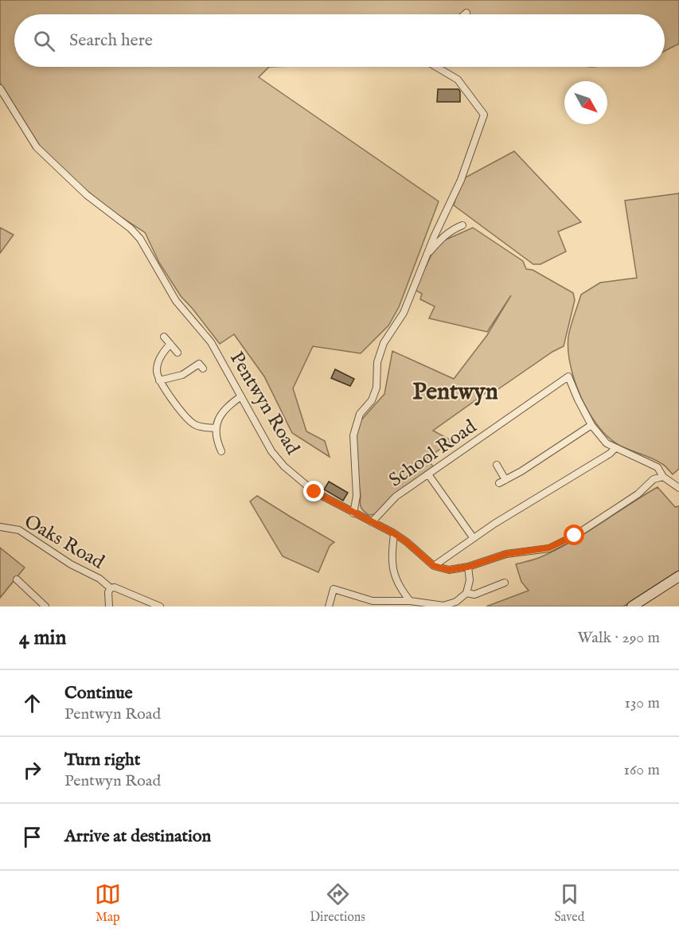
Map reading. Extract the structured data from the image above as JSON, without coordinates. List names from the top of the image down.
{
  "streets": {
    "street": ["Pentwyn Road", "School Road", "Oaks Road"]
  },
  "crossings": [
    ["Pentwyn Road", "School Road"]
  ],
  "districts": ["Pentwyn"],
  "north": "bottom right",
  "page": {
    "search": "Search here",
    "heading": ["4 min", "Walk · 290 m"],
    "list": [
      ["Continue", "Pentwyn Road", "130 m"],
      ["Turn right", "Pentwyn Road", "160 m"],
      "Arrive at destination"
    ],
    "nav": ["Map", "Directions", "Saved"]
  }
}
